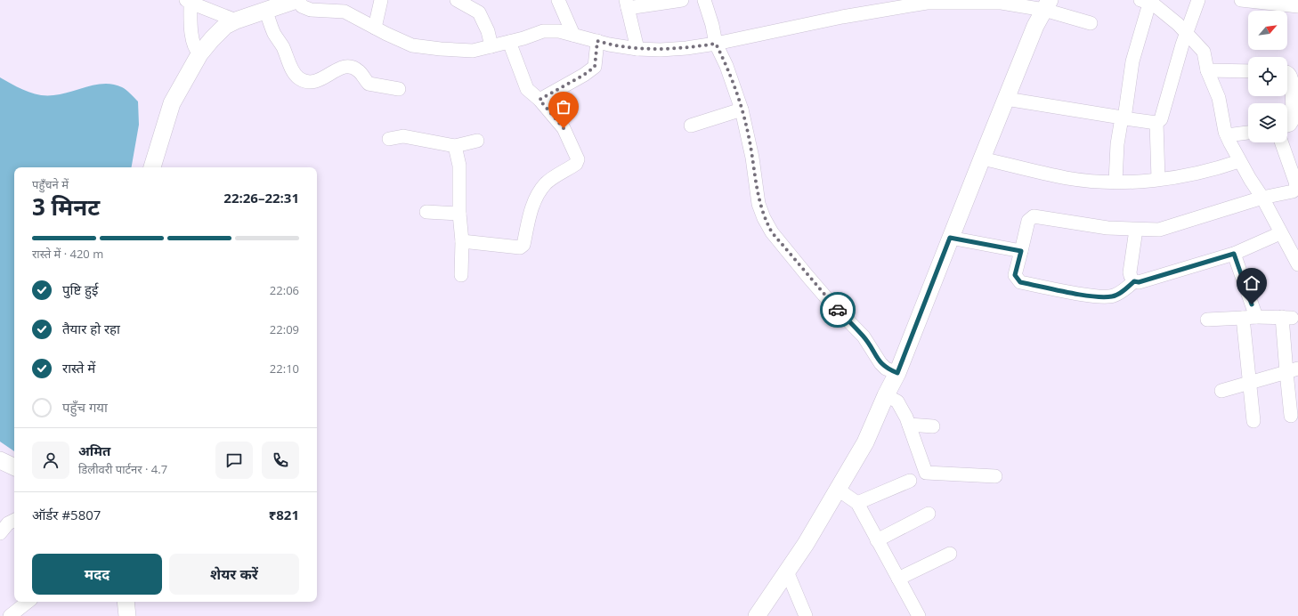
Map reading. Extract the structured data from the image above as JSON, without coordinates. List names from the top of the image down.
{
  "north": "top right",
  "page": {
    "heading": ["3 मिनट", "पहुँचने में", "22:26–22:31"],
    "panel": [
      "अमित",
      "डिलीवरी पार्टनर · 4.7",
      "ऑर्डर #5807",
      "₹821"
    ],
    "bar": "रास्ते में · 420 m",
    "list": [
      ["पुष्टि हुई", "22:06"],
      ["तैयार हो रहा", "22:09"],
      ["रास्ते में", "22:10"],
      "पहुँच गया"
    ],
    "buttons": ["मदद", "शेयर करें"]
  }
}
